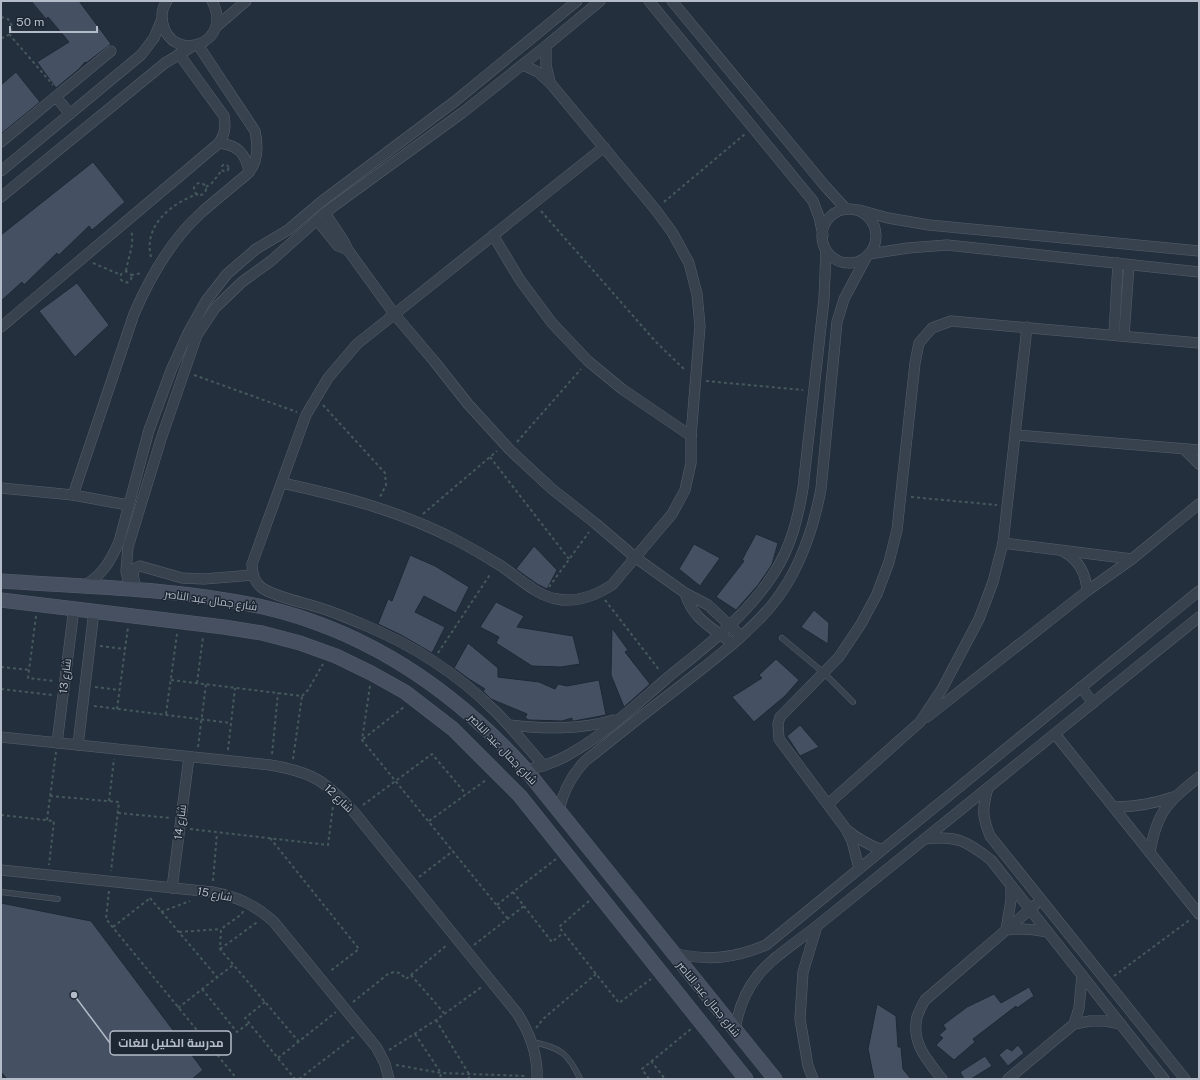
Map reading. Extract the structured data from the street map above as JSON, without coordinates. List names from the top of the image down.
{
  "streets": {
    "main road": ["شارع جمال عبد الناصر"],
    "street": [
      "شارع 13",
      "شارع 12",
      "شارع 14",
      "شارع 15"
    ]
  },
  "crossings": [
    ["شارع جمال عبد الناصر", "شارع 13"],
    ["شارع 13", "شارع 12"],
    ["شارع 12", "شارع 14"],
    ["شارع 14", "شارع 15"]
  ],
  "places": ["مدرسة الخليل للغات"],
  "scale_bar": "50 m"
}
